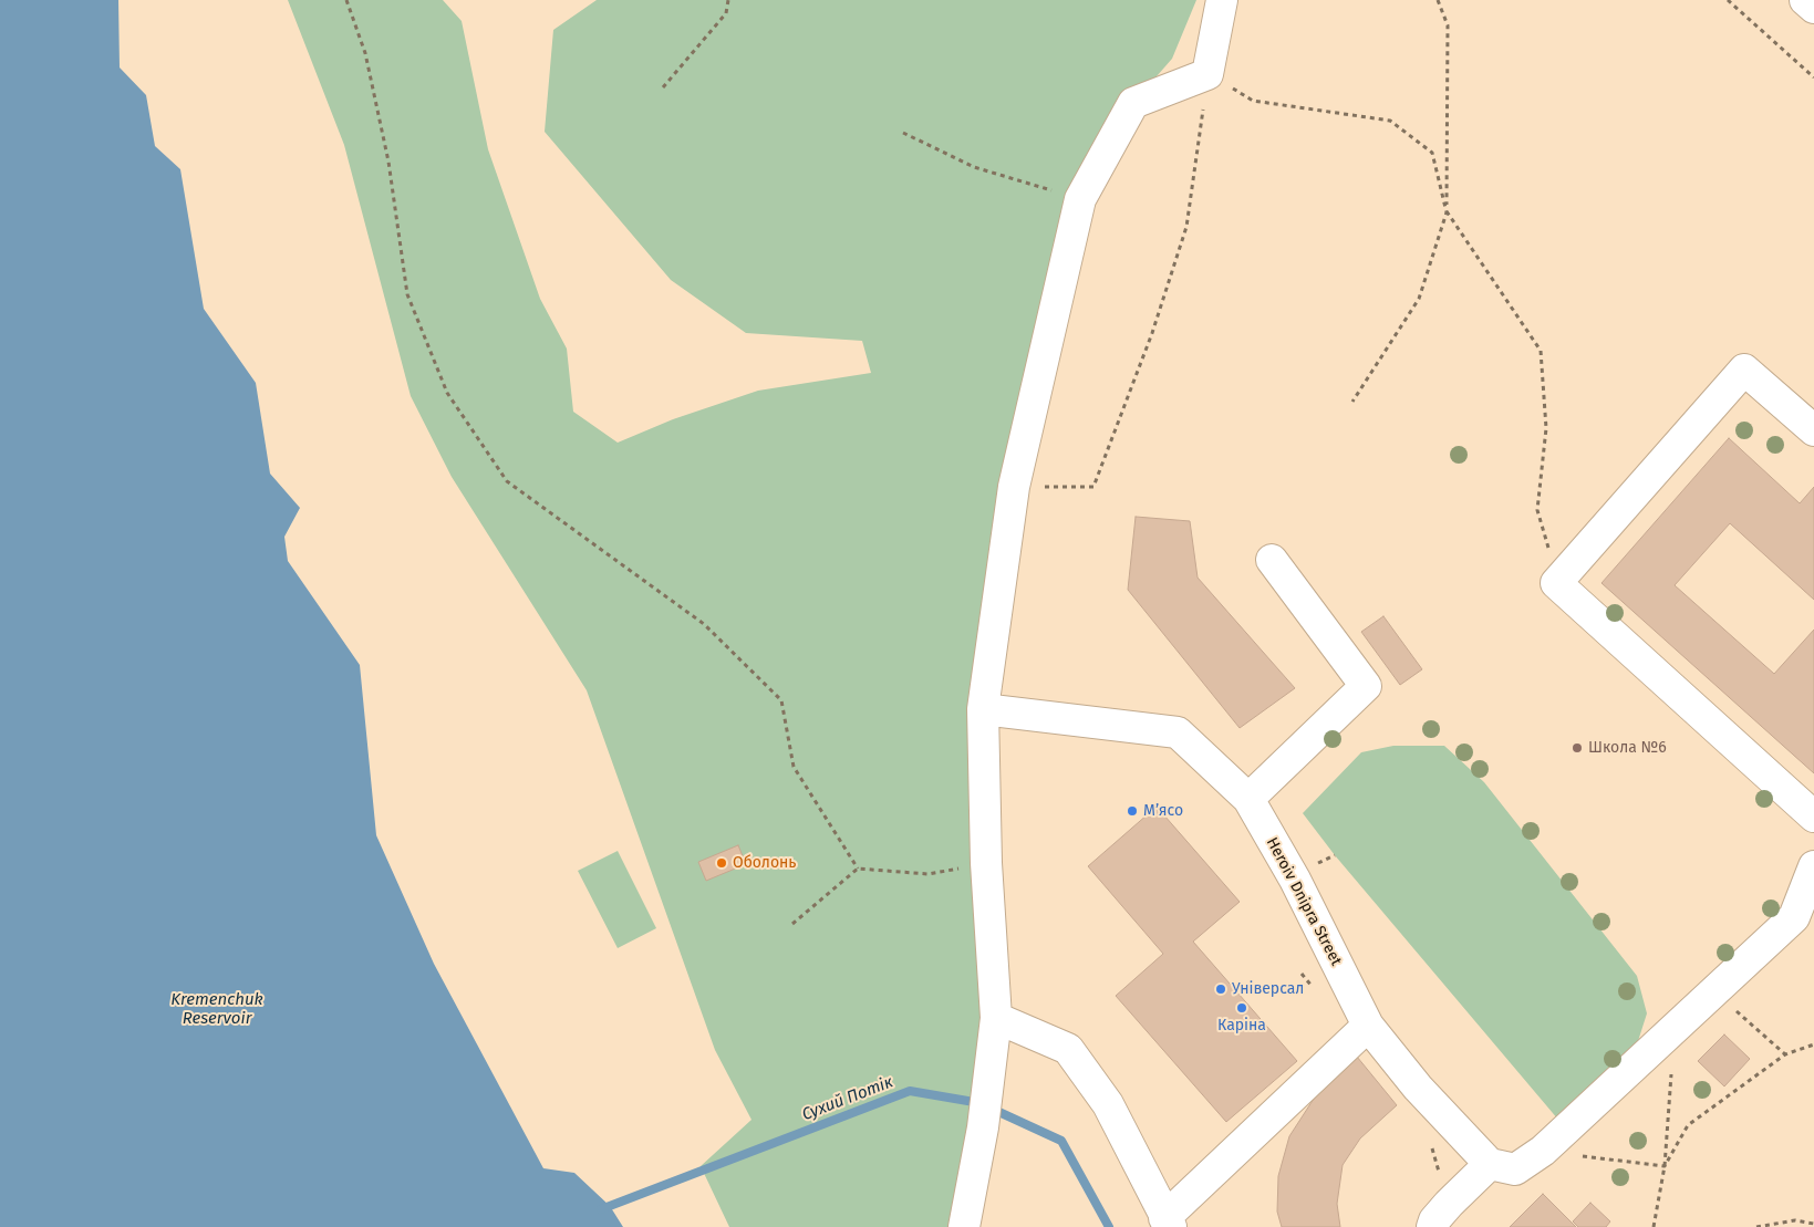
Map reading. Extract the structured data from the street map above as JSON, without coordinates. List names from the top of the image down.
{
  "streets": {
    "street": ["Heroiv Dnipra Street"]
  },
  "water": ["Kremenchuk Reservoir", "Сухий Потік"],
  "places": [
    "Школа №6",
    "М’ясо",
    "Оболонь",
    "Універсал",
    "Каріна"
  ]
}
